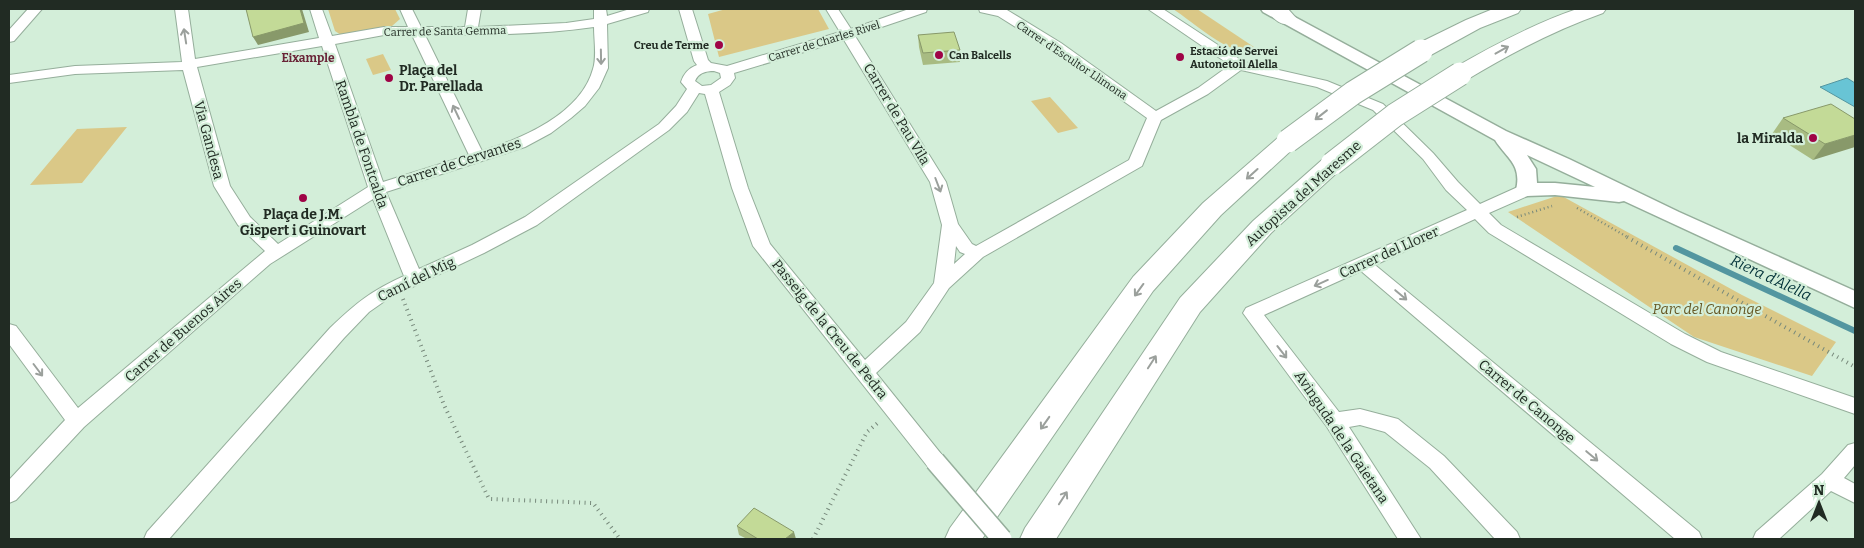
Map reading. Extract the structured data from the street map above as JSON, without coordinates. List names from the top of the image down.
{
  "streets": {
    "highway": ["Autopista del Maresme"],
    "street": [
      "Carrer de Santa Gemma",
      "Carrer de Charles Rivel",
      "Carrer d'Escultor Llimona",
      "Carrer de Pau Vila",
      "Via Gandesa",
      "Rambla de Fontcalda",
      "Carrer de Cervantes",
      "Carrer del Llorer",
      "Camí del Mig",
      "Passeig de la Creu de Pedra",
      "Carrer de Buenos Aires",
      "Carrer de Canonge",
      "Avinguda de la Gaietana"
    ]
  },
  "crossings": [
    ["Carrer de Santa Gemma", "Via Gandesa"],
    ["Carrer de Santa Gemma", "Rambla de Fontcalda"],
    ["Carrer de Santa Gemma", "Carrer de Cervantes"],
    ["Carrer de Charles Rivel", "Carrer de Pau Vila"],
    ["Via Gandesa", "Carrer de Buenos Aires"],
    ["Rambla de Fontcalda", "Carrer de Cervantes"],
    ["Rambla de Fontcalda", "Camí del Mig"],
    ["Rambla de Fontcalda", "Carrer de Buenos Aires"],
    ["Carrer de Cervantes", "Carrer de Buenos Aires"],
    ["Carrer del Llorer", "Carrer de Canonge"],
    ["Carrer del Llorer", "Avinguda de la Gaietana"],
    ["Camí del Mig", "Passeig de la Creu de Pedra"]
  ],
  "one_way": [
    "Carrer de Pau Vila",
    "Carrer de Cervantes",
    "Carrer del Llorer",
    "Avinguda de la Gaietana"
  ],
  "districts": ["Eixample"],
  "water": ["Riera d'Alella"],
  "parks": ["Parc del Canonge"],
  "places": [
    "Creu de Terme",
    "Can Balcells",
    "Estació de Servei Autonetoil Alella",
    "Plaça del Dr. Parellada",
    "la Miralda",
    "Plaça de J.M. Gispert i Guinovart"
  ],
  "north": "top"
}
